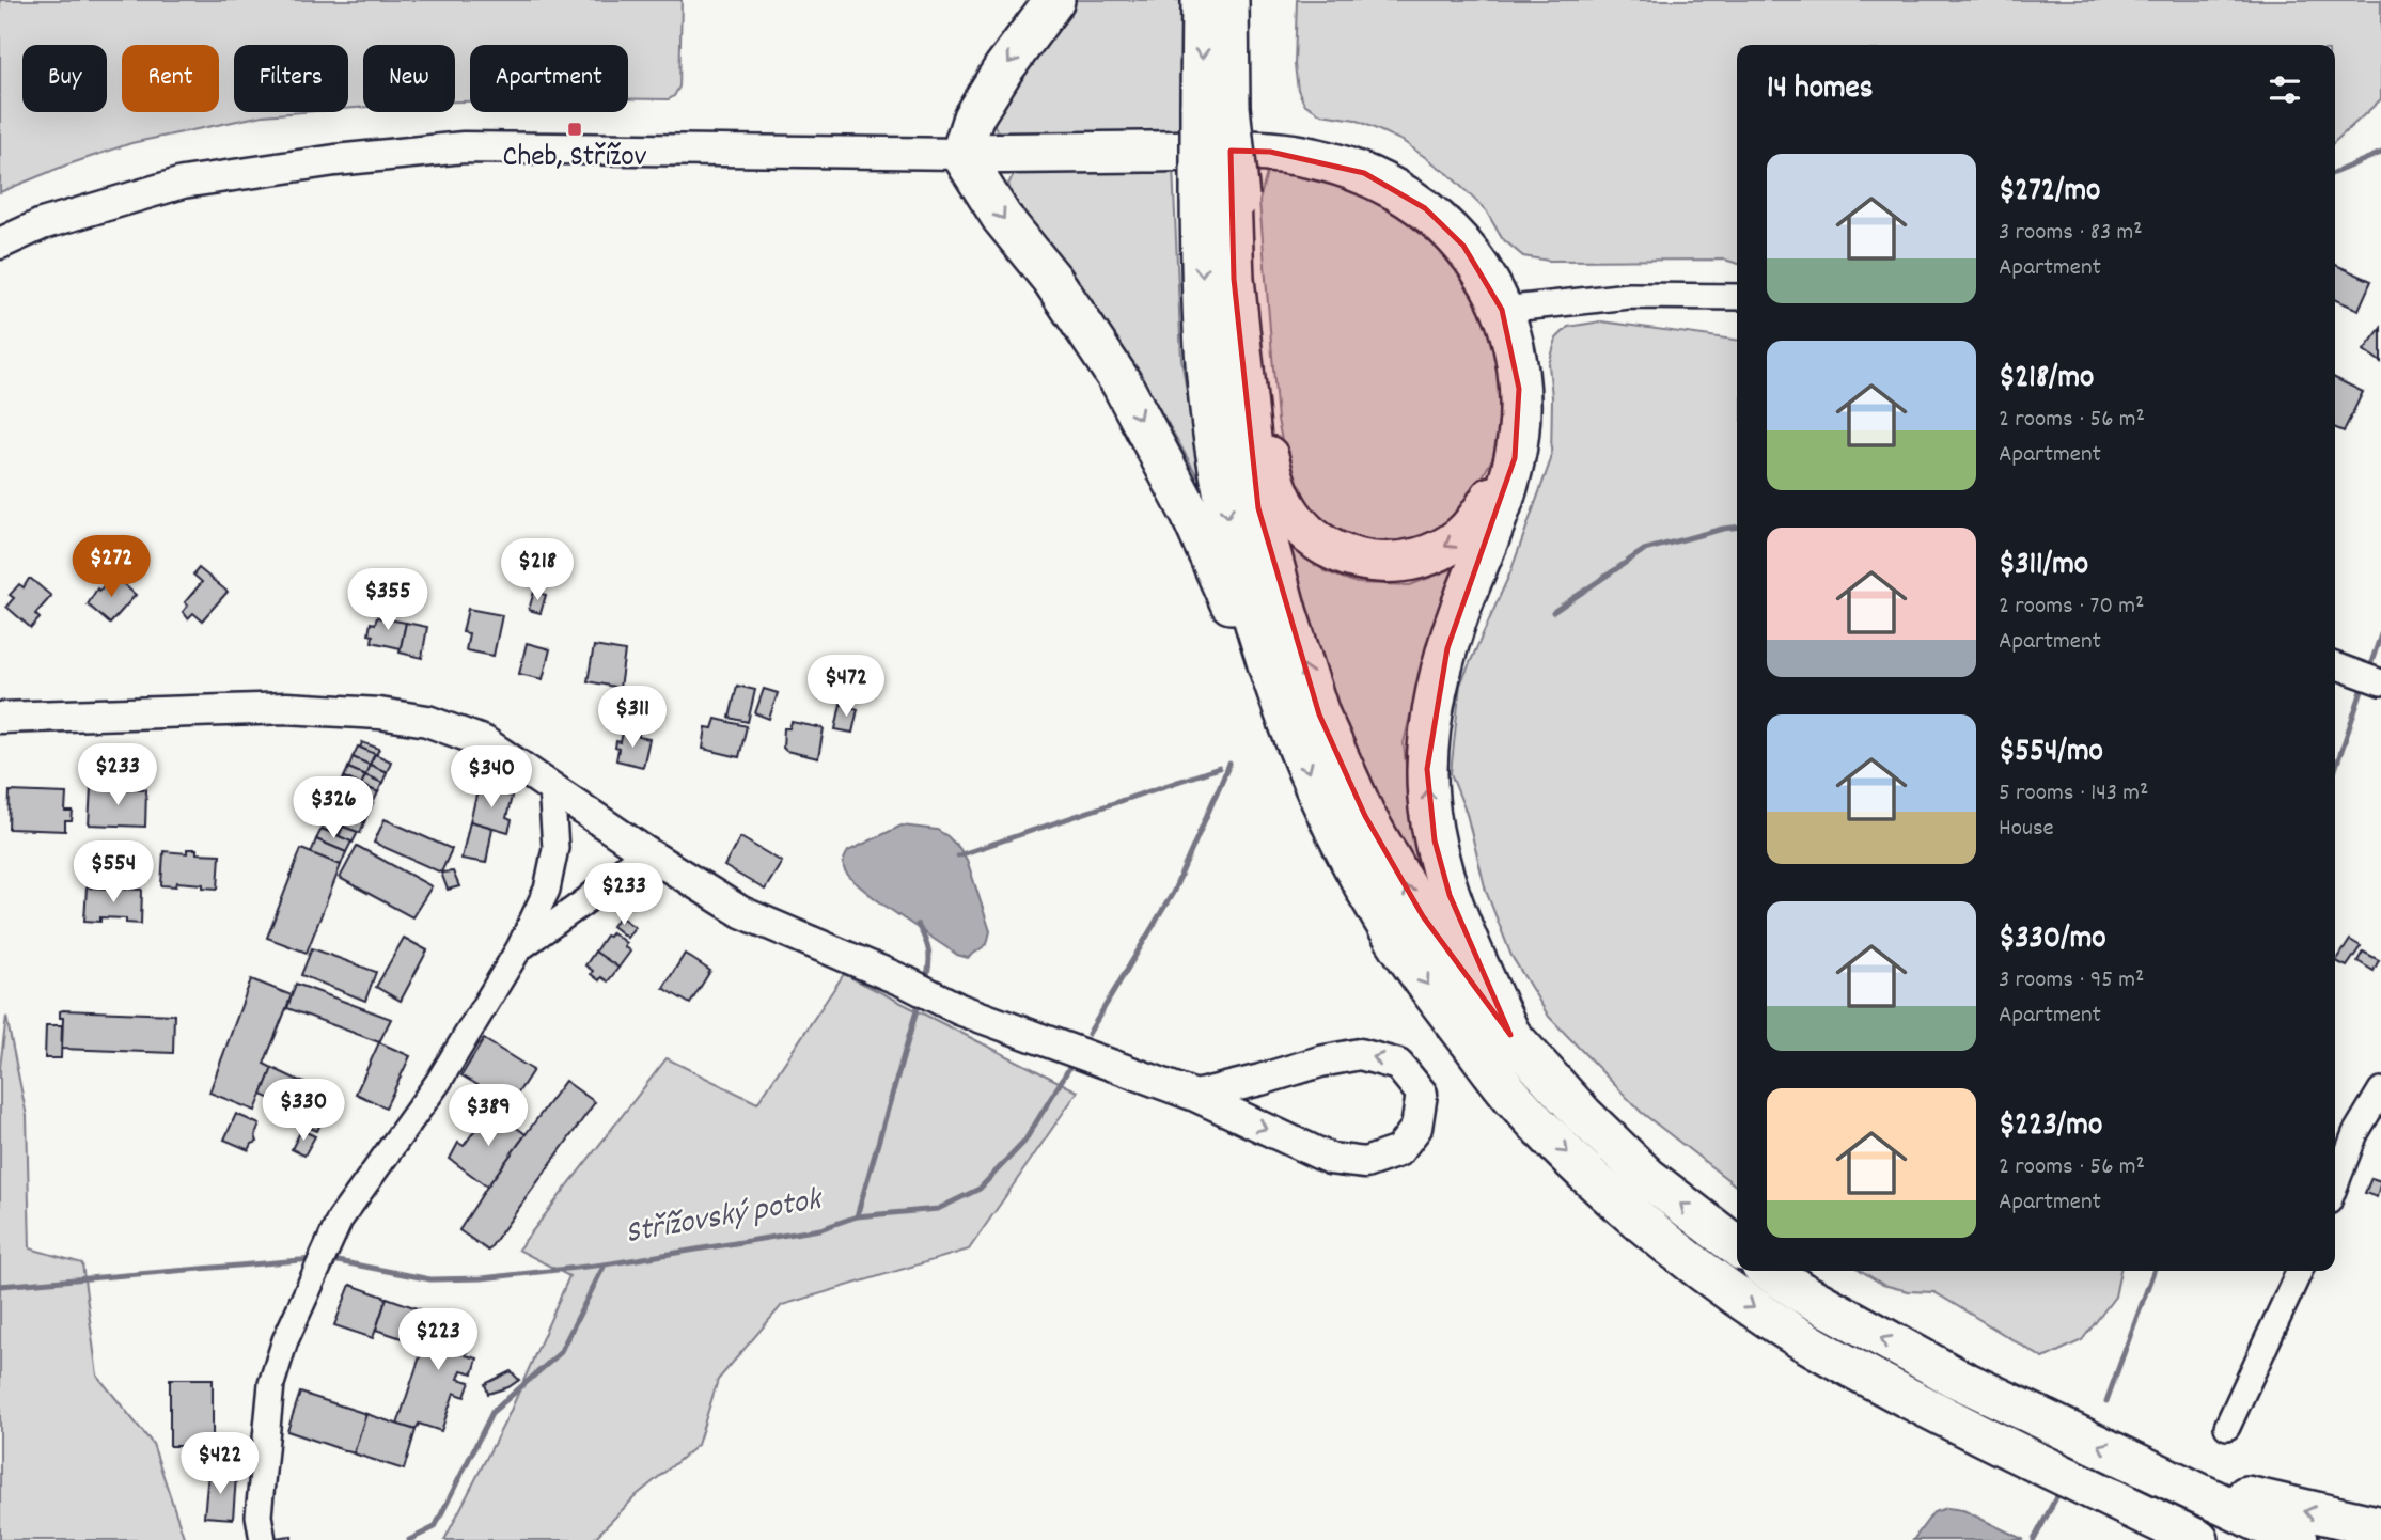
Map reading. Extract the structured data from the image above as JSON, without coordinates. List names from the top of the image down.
{
  "water": ["Střížovský potok"],
  "places": {
    "transit": ["Cheb, Střížov"]
  },
  "page": {
    "chip": [
      "Buy",
      "Rent",
      "Filters",
      "New",
      "Apartment"
    ],
    "heading": "14 homes",
    "list": [
      {
        "name": "$272/mo",
        "note": "3 rooms · 83 m² · Apartment"
      },
      {
        "name": "$218/mo",
        "note": "2 rooms · 56 m² · Apartment"
      },
      {
        "name": "$311/mo",
        "note": "2 rooms · 70 m² · Apartment"
      },
      {
        "name": "$554/mo",
        "note": "5 rooms · 143 m² · House"
      },
      {
        "name": "$330/mo",
        "note": "3 rooms · 95 m² · Apartment"
      },
      {
        "name": "$223/mo",
        "note": "2 rooms · 56 m² · Apartment"
      }
    ],
    "price": [
      "$272",
      "$218",
      "$355",
      "$472",
      "$311",
      "$233",
      "$340",
      "$326",
      "$554",
      "$233",
      "$330",
      "$389",
      "$223",
      "$422"
    ]
  }
}
